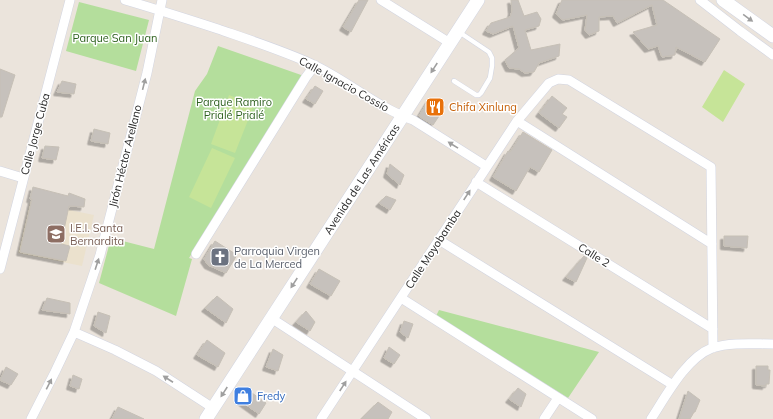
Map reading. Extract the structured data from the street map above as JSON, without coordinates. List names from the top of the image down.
{
  "streets": {
    "street": [
      "Calle Ignacio Cossío",
      "Calle Jorge Cuba",
      "Jirón Héctor Arellano",
      "Avenida de Las Américas",
      "Calle Moyobamba",
      "Calle 2"
    ]
  },
  "crossings": [
    ["Calle Ignacio Cossío", "Jirón Héctor Arellano"],
    ["Calle Ignacio Cossío", "Avenida de Las Américas"],
    ["Calle Ignacio Cossío", "Calle Moyobamba"],
    ["Calle Moyobamba", "Calle 2"]
  ],
  "one_way": ["Jirón Héctor Arellano"],
  "parks": ["Parque San Juan", "Parque Ramiro Prialé Prialé"],
  "places": {
    "restaurant": ["Chifa Xinlung"],
    "school or university": ["I.E.I. Santa Bernardita"],
    "church": ["Parroquia Virgen de La Merced"],
    "shop": ["Fredy"]
  }
}
